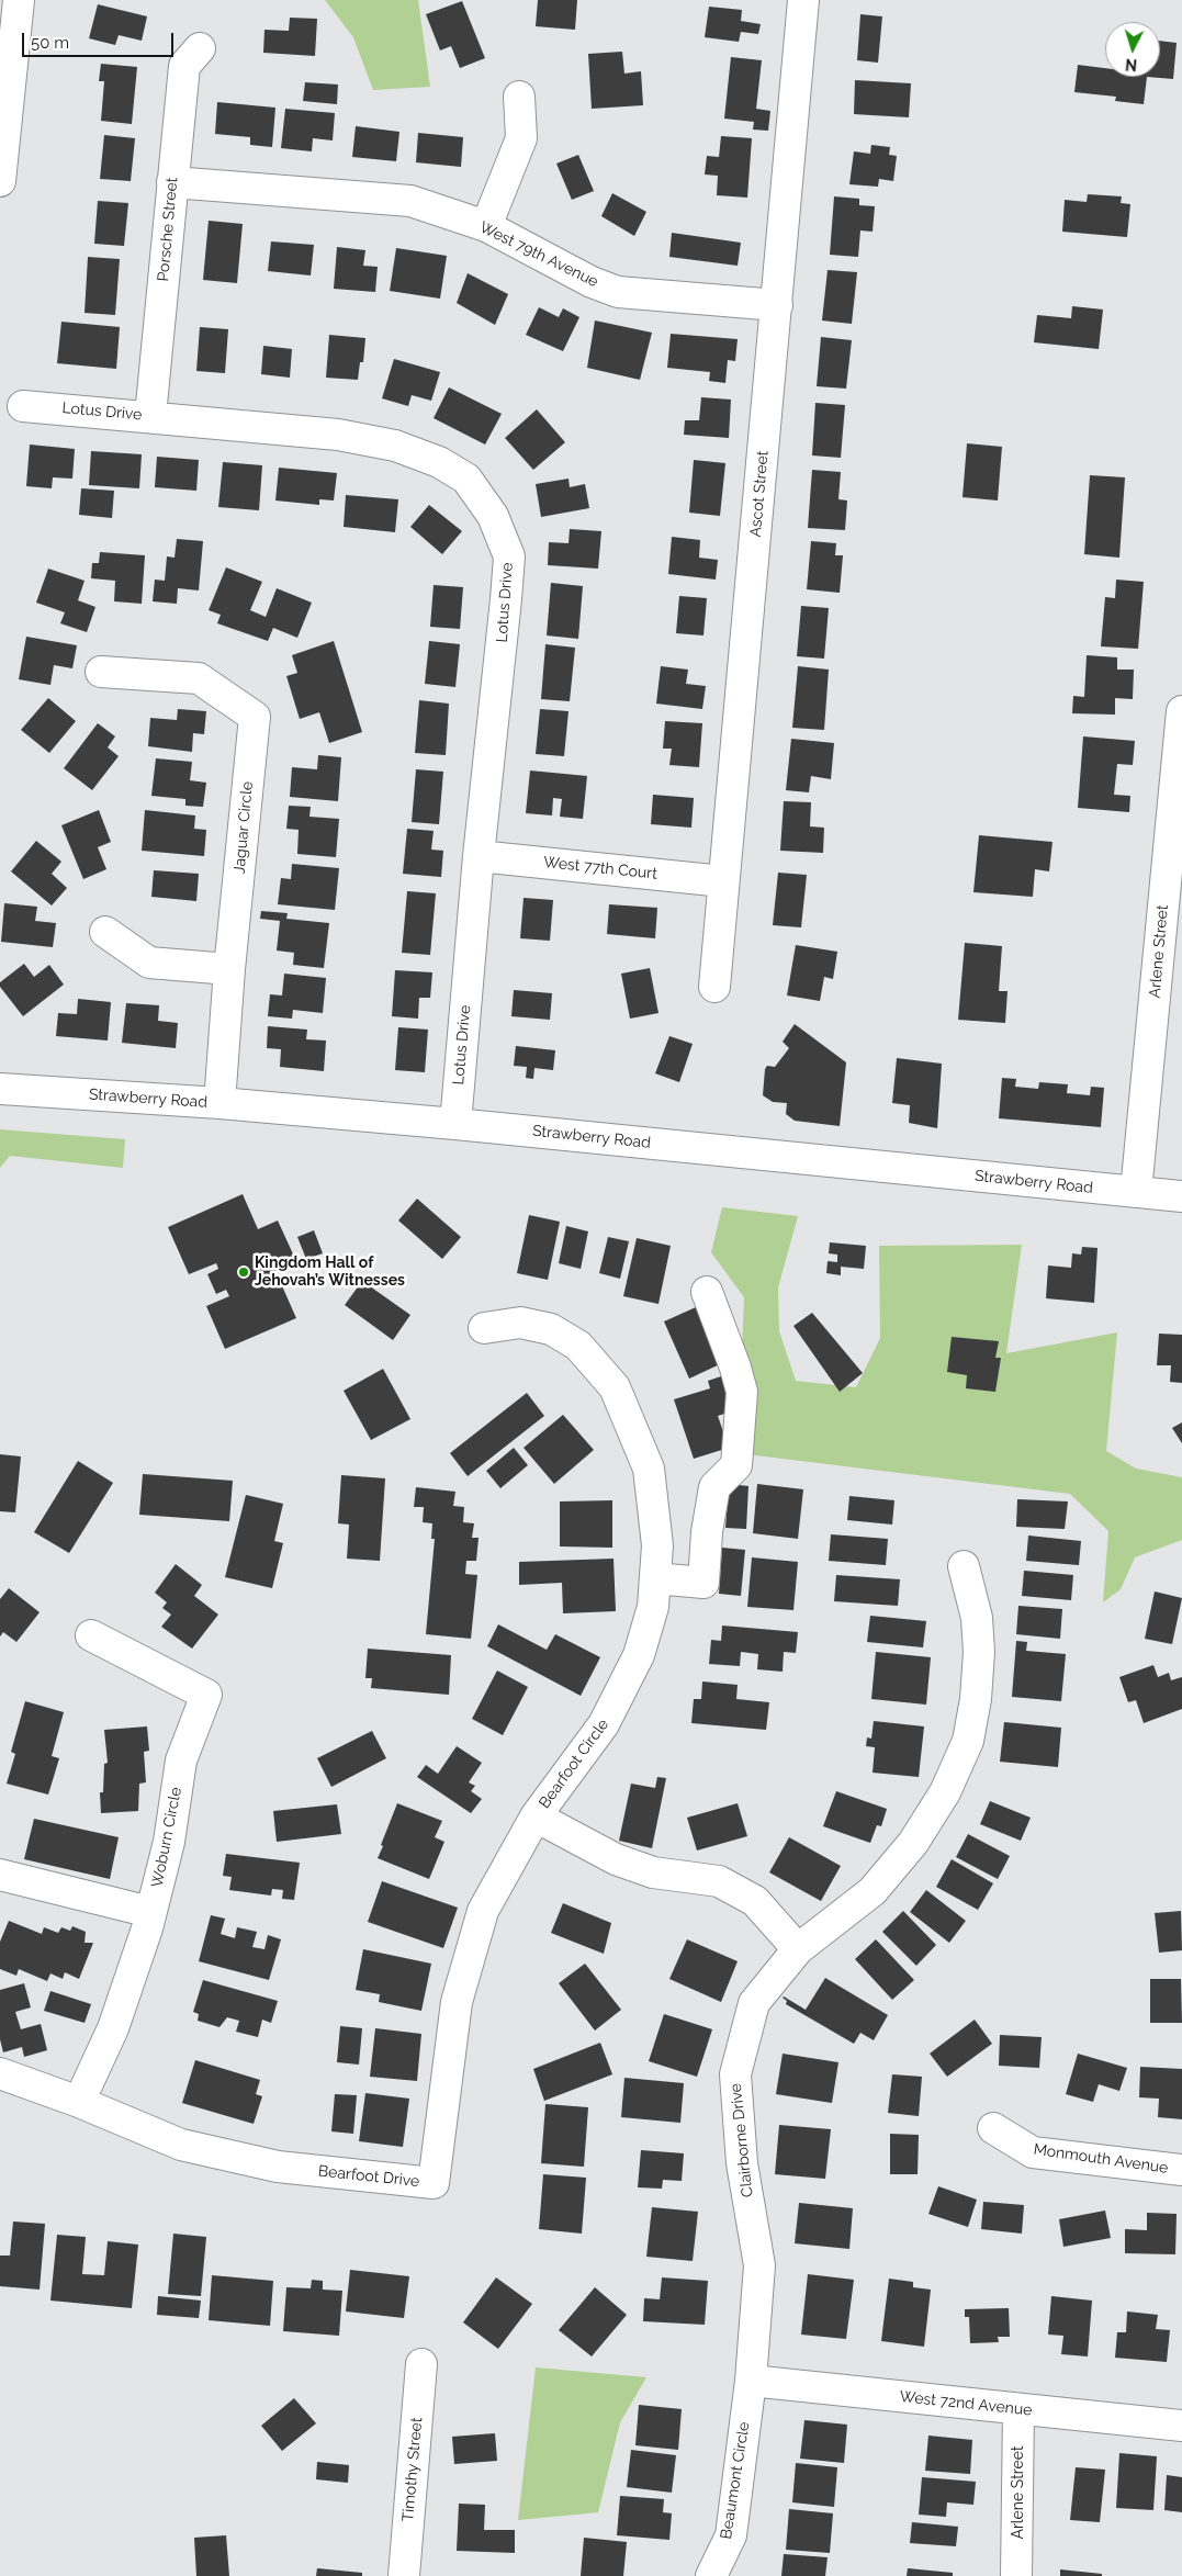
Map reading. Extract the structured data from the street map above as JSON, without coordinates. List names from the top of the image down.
{
  "streets": {
    "street": [
      "Porsche Street",
      "West 79th Avenue",
      "Lotus Drive",
      "Ascot Street",
      "Jaguar Circle",
      "West 77th Court",
      "Arlene Street",
      "Strawberry Road",
      "Bearfoot Circle",
      "Woburn Circle",
      "Clairborne Drive",
      "Monmouth Avenue",
      "Bearfoot Drive",
      "West 72nd Avenue",
      "Timothy Street",
      "Beaumont Circle"
    ]
  },
  "crossings": [
    ["Porsche Street", "West 79th Avenue"],
    ["Porsche Street", "Lotus Drive"],
    ["West 79th Avenue", "Ascot Street"],
    ["Lotus Drive", "West 77th Court"],
    ["Lotus Drive", "Strawberry Road"],
    ["Ascot Street", "West 77th Court"],
    ["Jaguar Circle", "Strawberry Road"],
    ["Arlene Street", "Strawberry Road"],
    ["Arlene Street", "West 72nd Avenue"],
    ["Bearfoot Circle", "Bearfoot Drive"],
    ["Woburn Circle", "Bearfoot Drive"],
    ["Clairborne Drive", "West 72nd Avenue"],
    ["Clairborne Drive", "Beaumont Circle"],
    ["West 72nd Avenue", "Beaumont Circle"]
  ],
  "places": ["Kingdom Hall of Jehovah’s Witnesses"],
  "scale_bar": "50 m",
  "north": "bottom"
}
